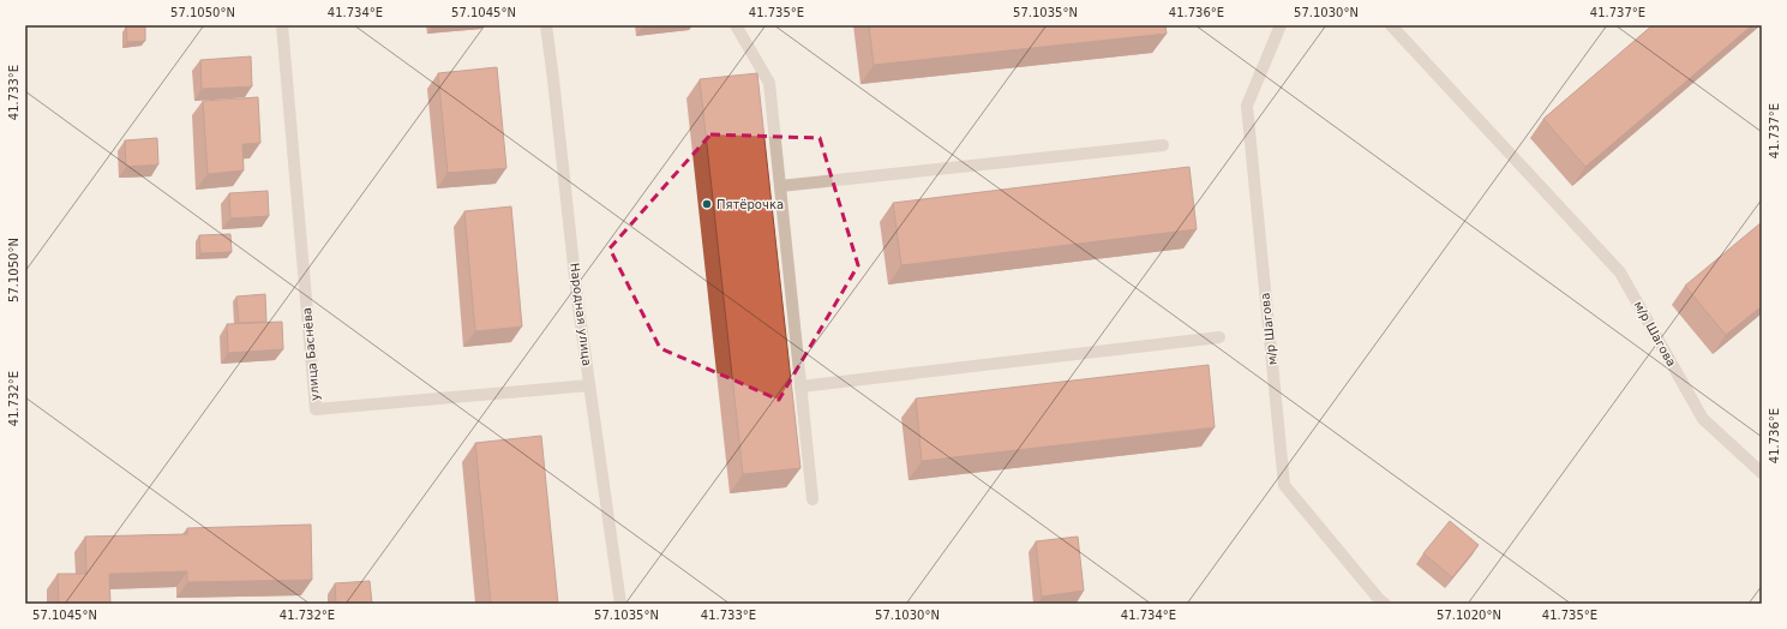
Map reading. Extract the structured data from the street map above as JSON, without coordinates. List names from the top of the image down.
{
  "streets": {
    "street": ["Народная улица", "м/р Шагова", "улица Баснёва"]
  },
  "crossings": [
    ["Народная улица", "улица Баснёва"]
  ],
  "places": ["Пятёрочка"],
  "coordinates": [
    "57.1050°N",
    "41.734°E",
    "57.1045°N",
    "41.735°E",
    "57.1035°N",
    "41.736°E",
    "57.1030°N",
    "41.737°E",
    "41.733°E",
    "41.732°E",
    "57.1020°N"
  ]
}
